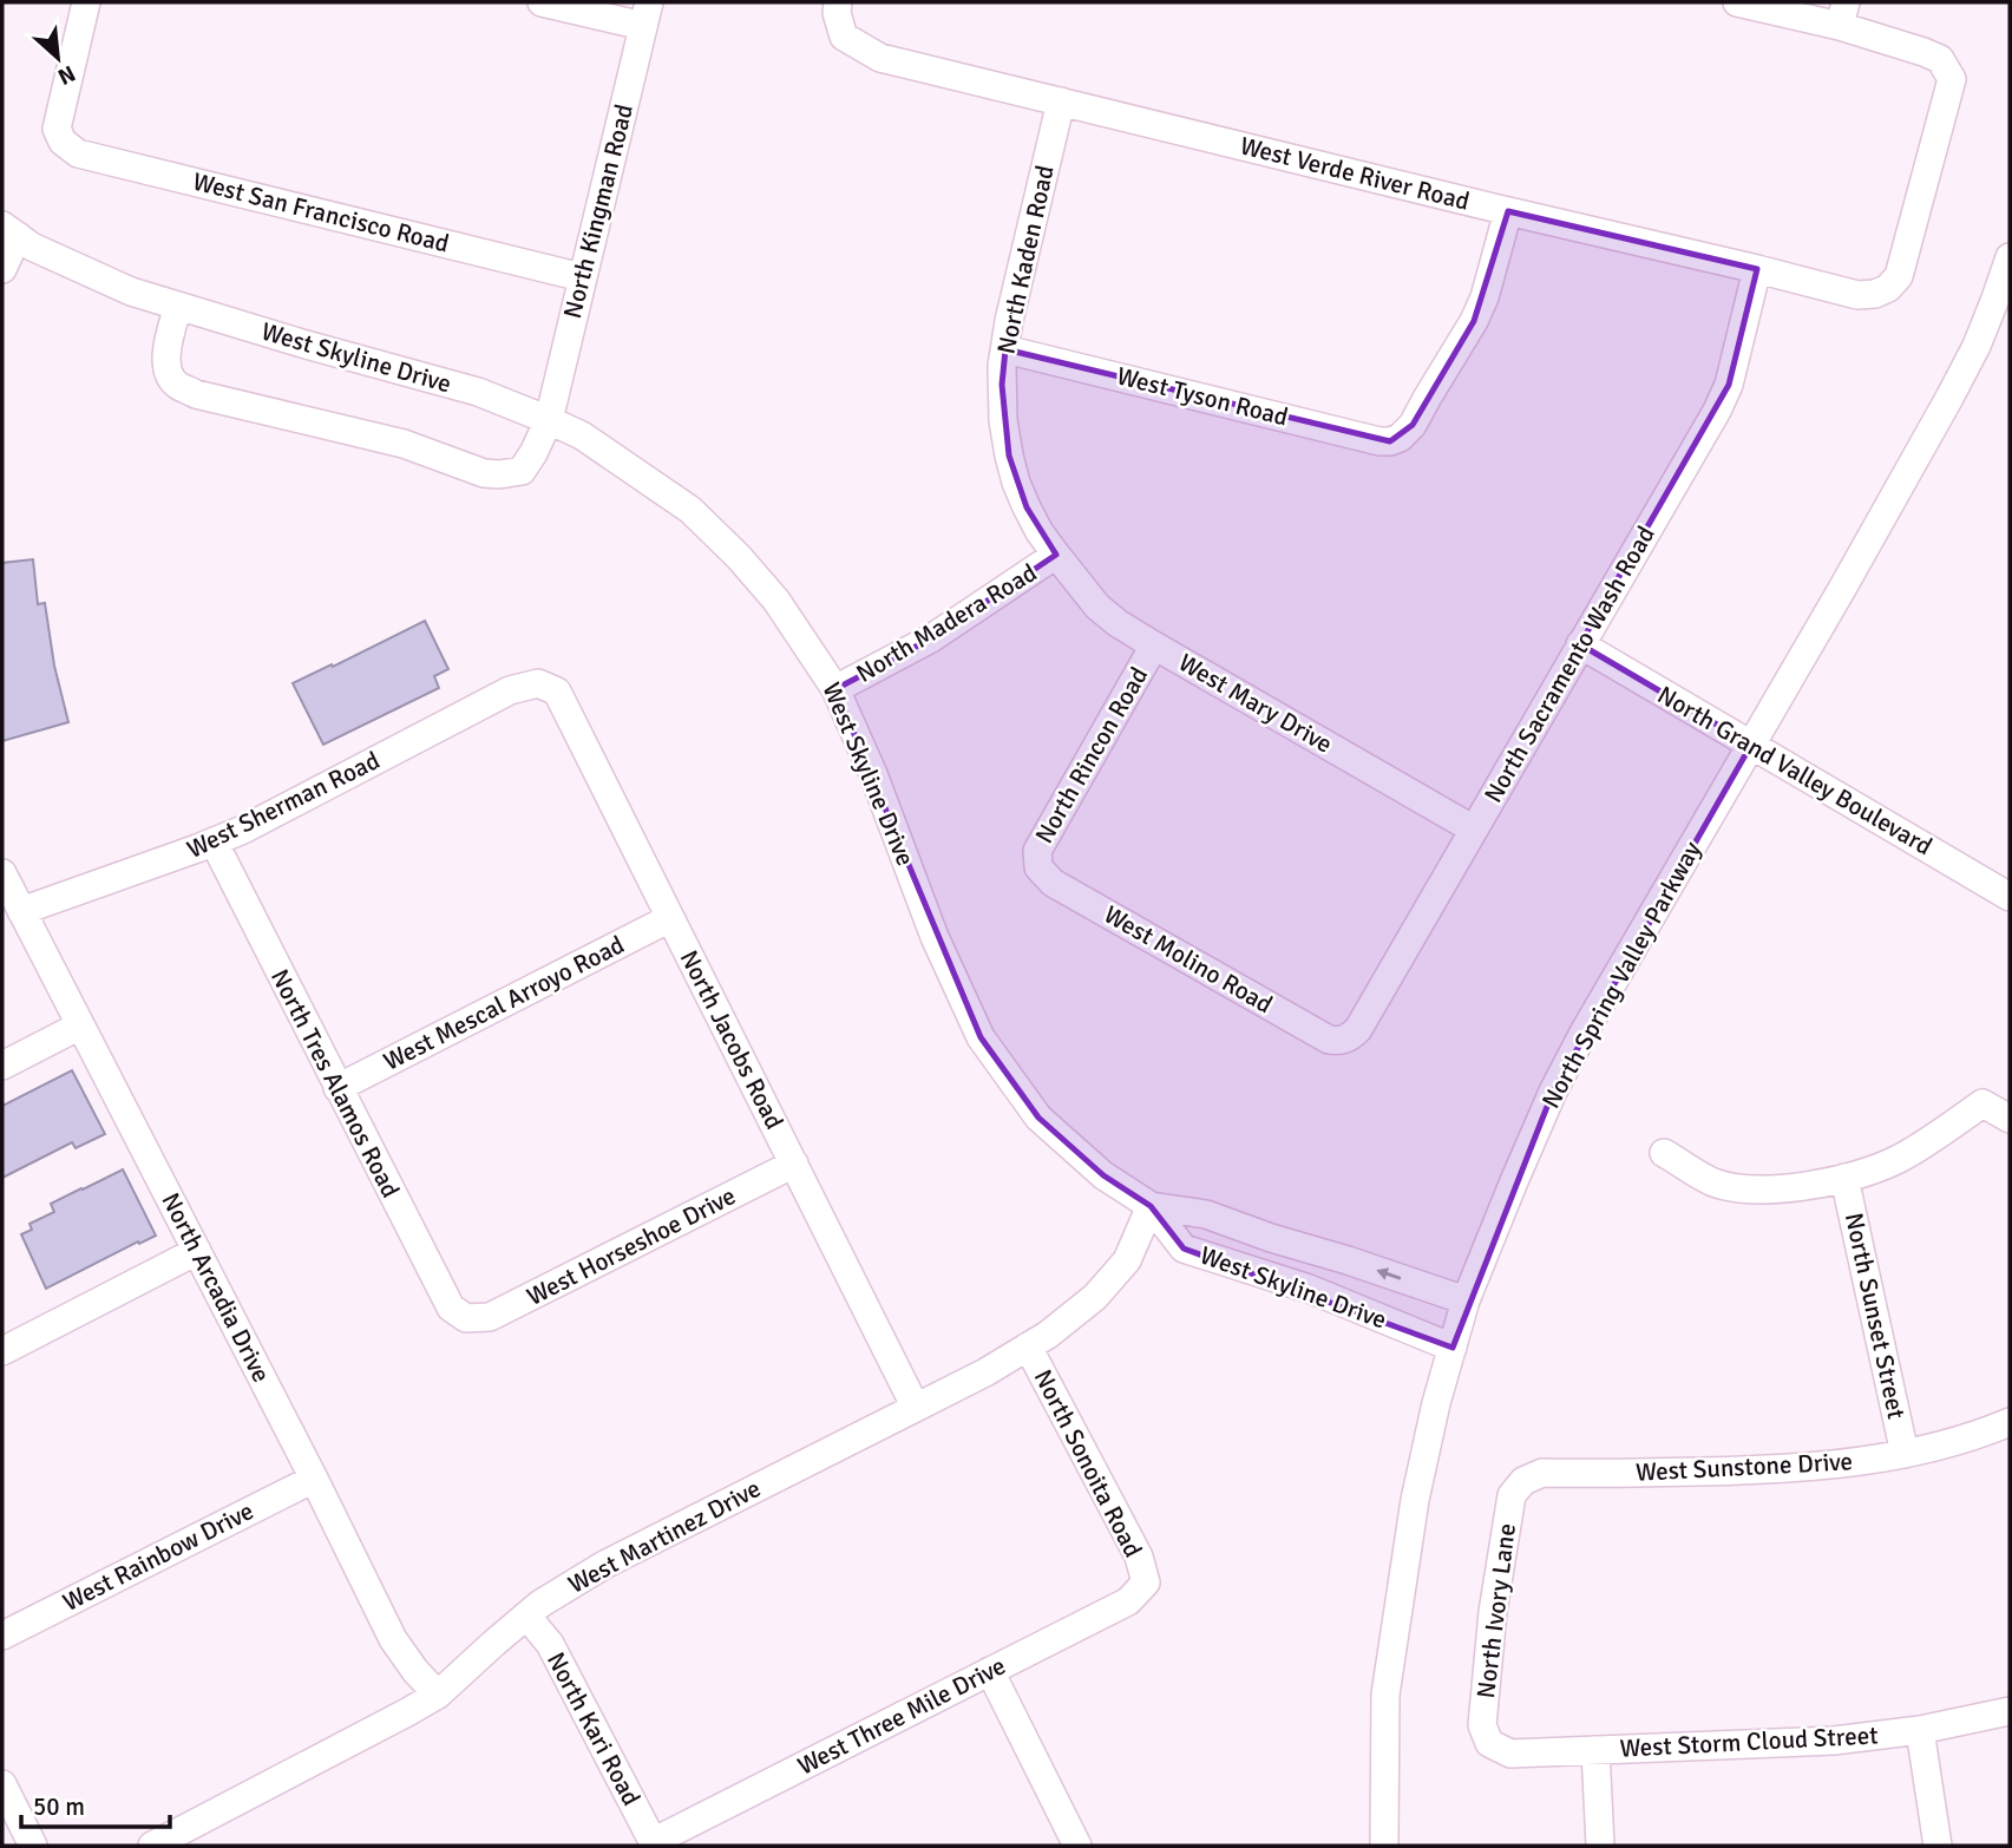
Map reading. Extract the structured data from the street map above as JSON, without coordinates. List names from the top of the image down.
{
  "streets": {
    "street": [
      "West Verde River Road",
      "North Kingman Road",
      "West San Francisco Road",
      "North Kaden Road",
      "West Skyline Drive",
      "West Tyson Road",
      "North Madera Road",
      "North Sacramento Wash Road",
      "West Mary Drive",
      "North Rincon Road",
      "North Grand Valley Boulevard",
      "West Sherman Road",
      "West Molino Road",
      "North Spring Valley Parkway",
      "West Mescal Arroyo Road",
      "North Jacobs Road",
      "North Tres Alamos Road",
      "West Horseshoe Drive",
      "North Arcadia Drive",
      "North Sunset Street",
      "North Sonoita Road",
      "West Sunstone Drive",
      "West Martinez Drive",
      "West Rainbow Drive",
      "North Ivory Lane",
      "West Three Mile Drive",
      "North Kari Road",
      "West Storm Cloud Street"
    ]
  },
  "crossings": [
    ["West Verde River Road", "North Kaden Road"],
    ["West Verde River Road", "West Tyson Road"],
    ["West Verde River Road", "North Sacramento Wash Road"],
    ["North Kingman Road", "West San Francisco Road"],
    ["North Kingman Road", "West Skyline Drive"],
    ["North Kaden Road", "West Tyson Road"],
    ["North Kaden Road", "North Madera Road"],
    ["North Kaden Road", "West Mary Drive"],
    ["West Skyline Drive", "North Madera Road"],
    ["West Skyline Drive", "North Spring Valley Parkway"],
    ["West Skyline Drive", "West Martinez Drive"],
    ["North Madera Road", "West Mary Drive"],
    ["North Sacramento Wash Road", "West Mary Drive"],
    ["North Sacramento Wash Road", "North Grand Valley Boulevard"],
    ["North Sacramento Wash Road", "West Molino Road"],
    ["West Mary Drive", "North Rincon Road"],
    ["North Rincon Road", "West Molino Road"],
    ["North Grand Valley Boulevard", "North Spring Valley Parkway"],
    ["West Sherman Road", "North Jacobs Road"],
    ["West Sherman Road", "North Tres Alamos Road"],
    ["West Sherman Road", "North Arcadia Drive"],
    ["West Mescal Arroyo Road", "North Jacobs Road"],
    ["West Mescal Arroyo Road", "North Tres Alamos Road"],
    ["North Jacobs Road", "West Horseshoe Drive"],
    ["North Jacobs Road", "West Martinez Drive"],
    ["North Tres Alamos Road", "West Horseshoe Drive"],
    ["North Arcadia Drive", "West Martinez Drive"],
    ["North Arcadia Drive", "West Rainbow Drive"],
    ["North Sunset Street", "West Sunstone Drive"],
    ["North Sonoita Road", "West Martinez Drive"],
    ["North Sonoita Road", "West Three Mile Drive"],
    ["West Sunstone Drive", "North Ivory Lane"],
    ["West Martinez Drive", "North Kari Road"],
    ["North Ivory Lane", "West Storm Cloud Street"],
    ["West Three Mile Drive", "North Kari Road"]
  ],
  "scale_bar": "50 m",
  "north": "bottom right"
}
